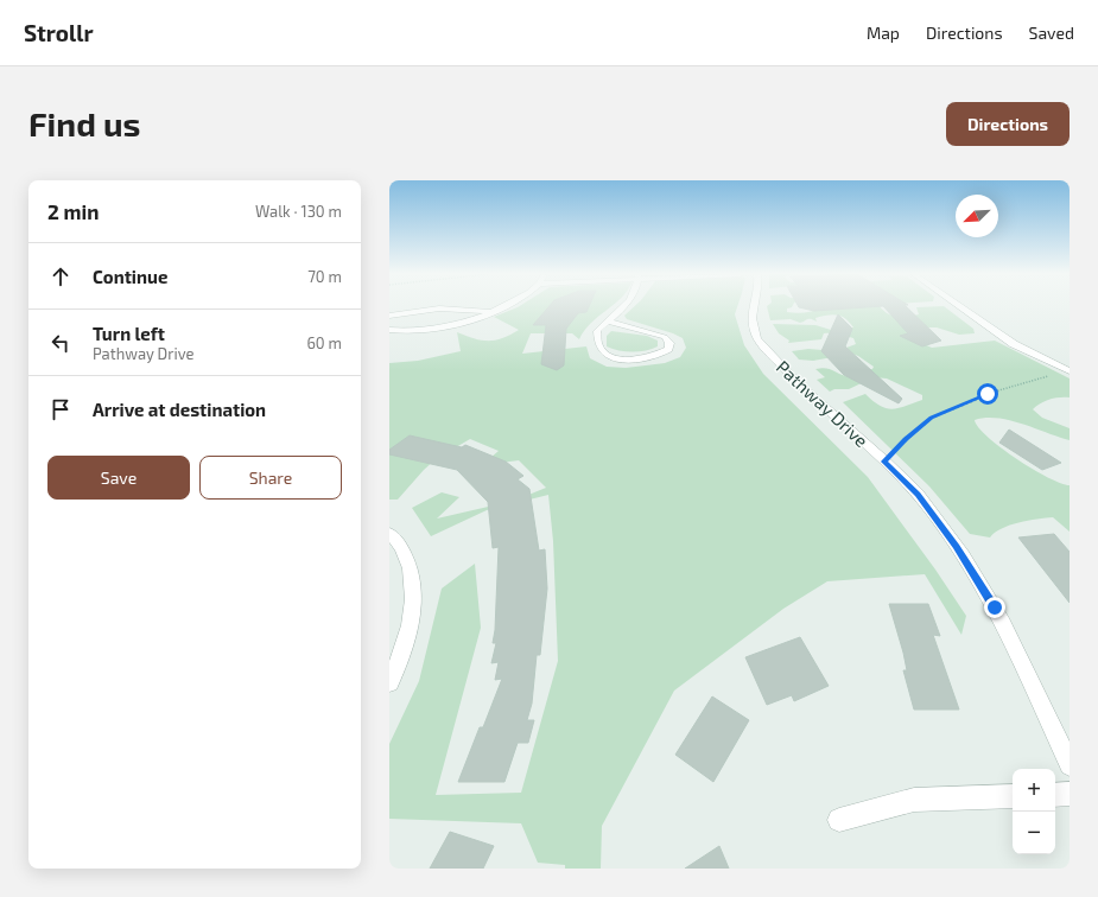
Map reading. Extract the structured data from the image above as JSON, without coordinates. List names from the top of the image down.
{
  "streets": {
    "street": ["Pathway Drive"]
  },
  "north": "bottom left",
  "page": {
    "header": "Strollr",
    "nav": ["Map", "Directions", "Saved"],
    "buttons": [
      "Directions",
      ["Save", "Share"]
    ],
    "title": "Find us",
    "heading": ["2 min", "Walk · 130 m"],
    "list": [
      ["Continue", "70 m"],
      ["Turn left", "Pathway Drive", "60 m"],
      "Arrive at destination"
    ],
    "map_buttons": ["+", "−"]
  }
}
